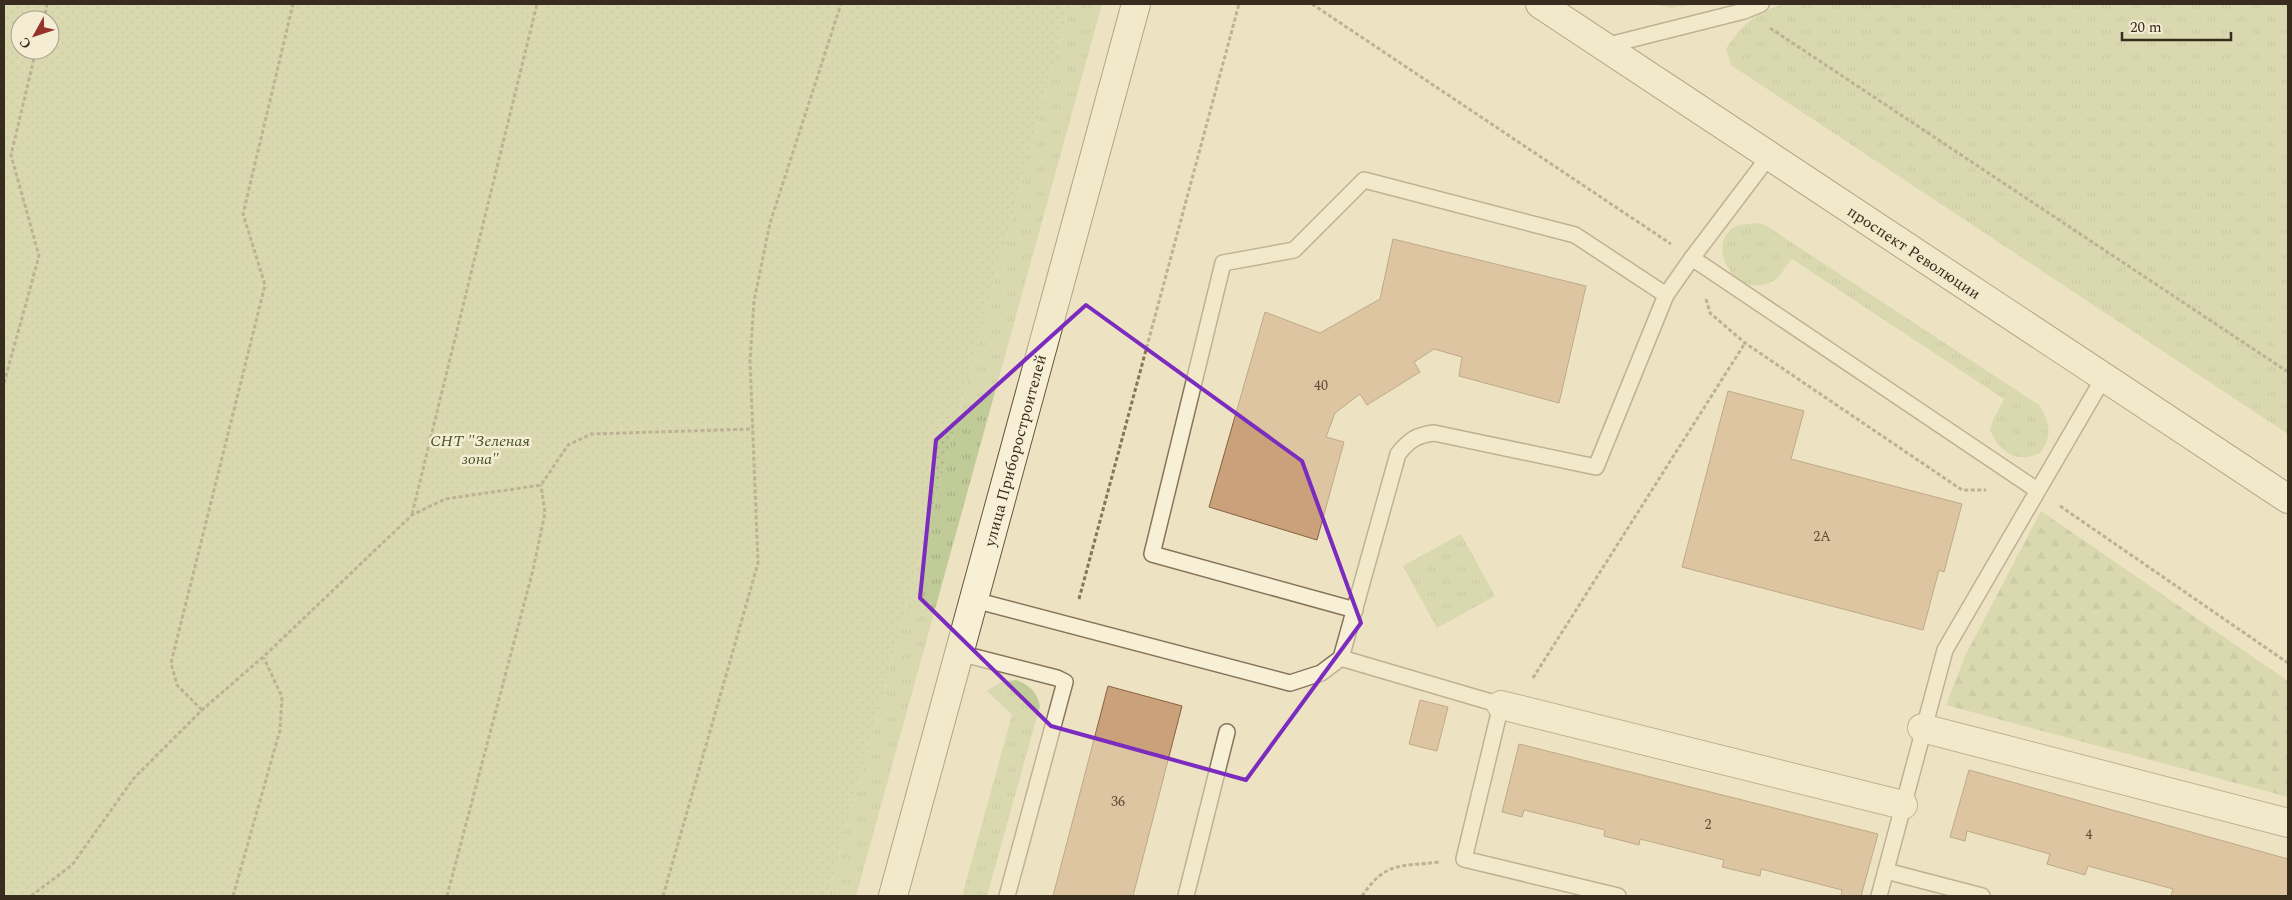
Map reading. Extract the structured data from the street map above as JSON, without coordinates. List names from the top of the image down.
{
  "streets": {
    "street": ["проспект Революции", "улица Приборостроителей"]
  },
  "parks": ["СНТ \"Зеленая зона\""],
  "house_numbers": [
    "40",
    "2А",
    "36",
    "2",
    "4"
  ],
  "scale_bar": "20 m",
  "north": "bottom left"
}
